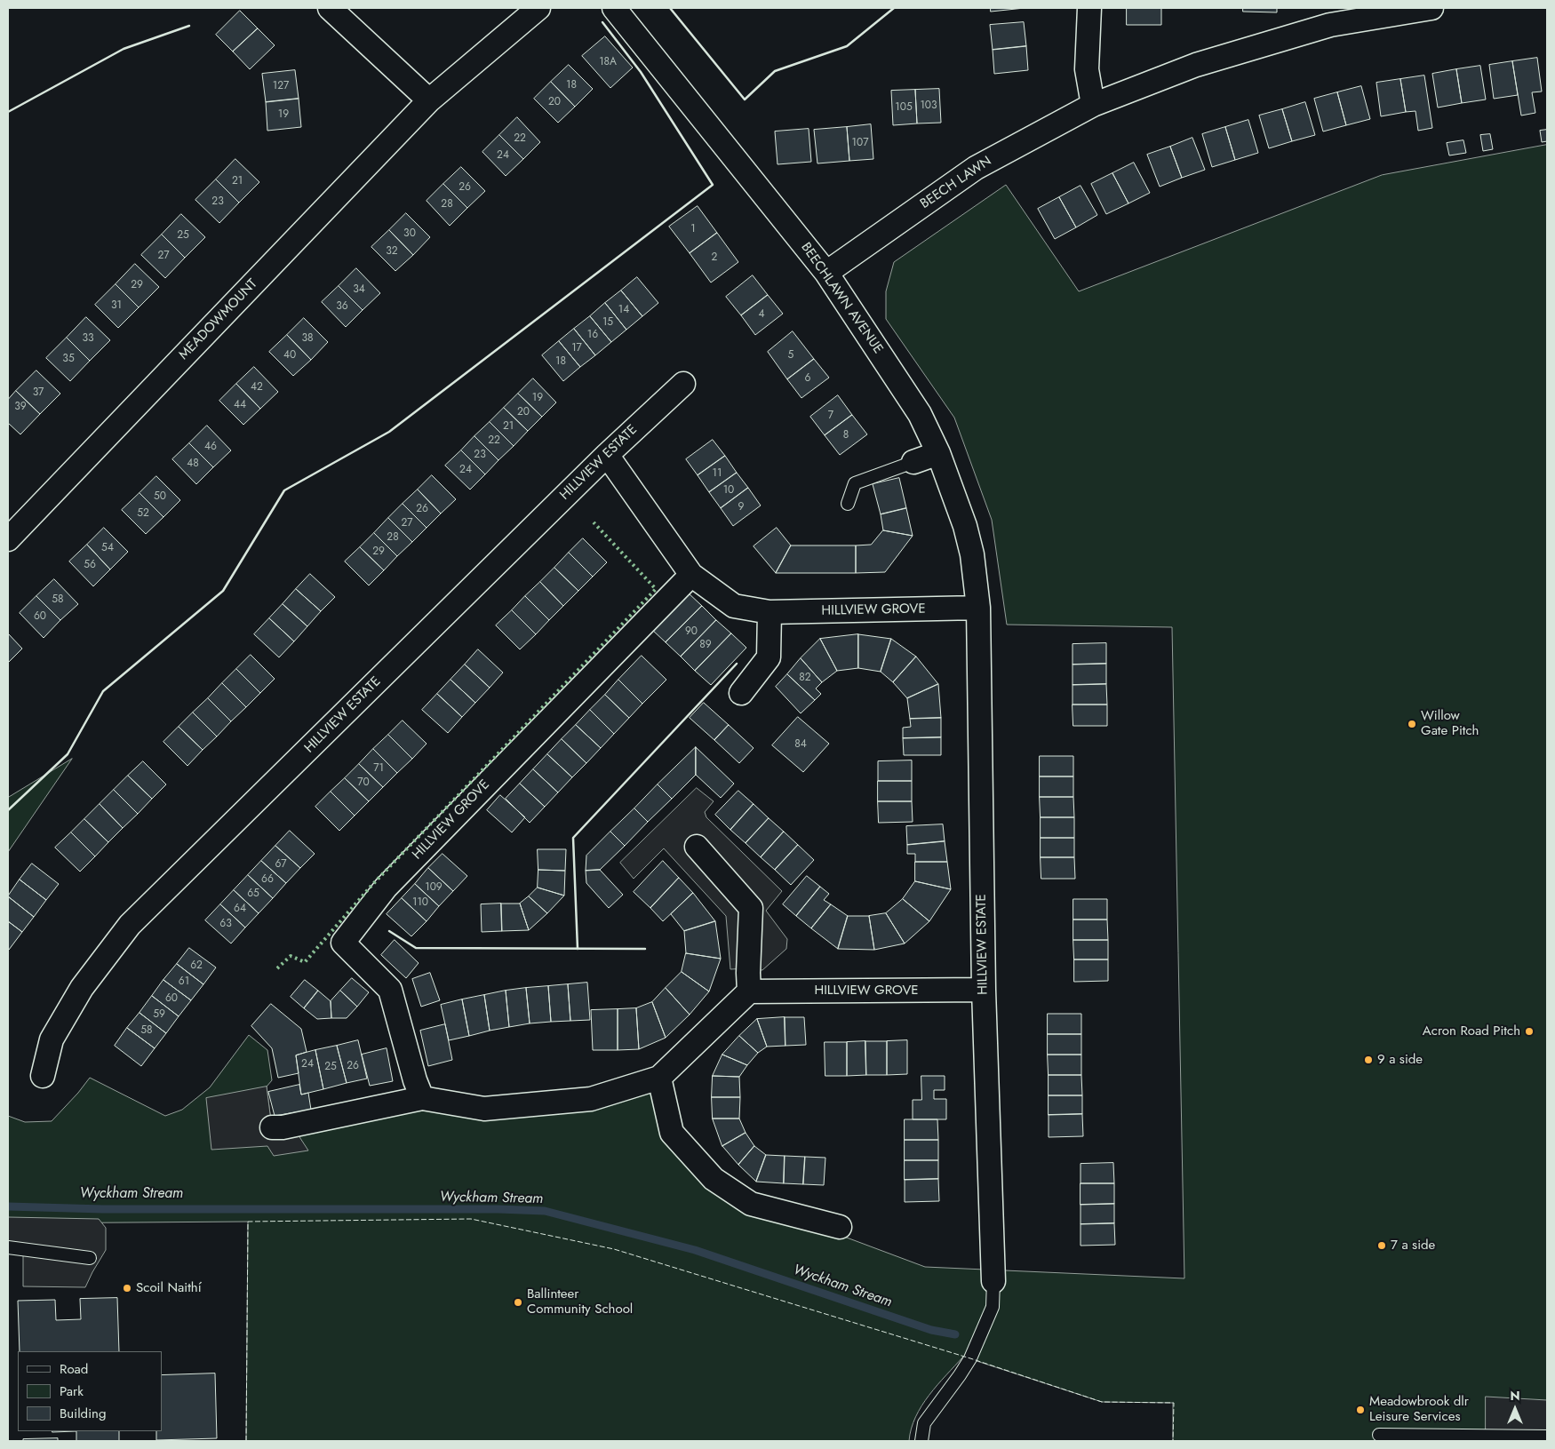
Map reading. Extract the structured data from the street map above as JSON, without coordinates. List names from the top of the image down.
{
  "streets": {
    "street": [
      "BEECH LAWN",
      "BEECHLAWN AVENUE",
      "MEADOWMOUNT",
      "HILLVIEW ESTATE",
      "HILLVIEW GROVE"
    ]
  },
  "crossings": [
    ["BEECH LAWN", "BEECHLAWN AVENUE"],
    ["BEECHLAWN AVENUE", "HILLVIEW ESTATE"],
    ["BEECHLAWN AVENUE", "HILLVIEW GROVE"],
    ["HILLVIEW ESTATE", "HILLVIEW GROVE"]
  ],
  "water": ["Wyckham Stream"],
  "places": [
    "Willow Gate Pitch",
    "Acron Road Pitch",
    "9 a side",
    "7 a side",
    "Scoil Naithí",
    "Ballinteer Community School",
    "Meadowbrook dlr Leisure Services"
  ],
  "house_numbers": [
    "18A",
    "18",
    "127",
    "20",
    "103",
    "105",
    "19",
    "22",
    "107",
    "24",
    "21",
    "26",
    "23",
    "28",
    "1",
    "30",
    "25",
    "32",
    "27",
    "2",
    "29",
    "34",
    "31",
    "36",
    "14",
    "4",
    "15",
    "16",
    "33",
    "38",
    "17",
    "40",
    "5",
    "35",
    "18",
    "6",
    "42",
    "37",
    "19",
    "44",
    "39",
    "20",
    "7",
    "21",
    "8",
    "22",
    "46",
    "23",
    "48",
    "24",
    "11",
    "10",
    "50",
    "9",
    "26",
    "52",
    "27",
    "28",
    "54",
    "29",
    "56",
    "58",
    "60",
    "90",
    "89",
    "82",
    "84",
    "71",
    "70",
    "67",
    "66",
    "109",
    "65",
    "110",
    "64",
    "63",
    "62",
    "61",
    "60",
    "59",
    "58",
    "24",
    "26",
    "25"
  ],
  "legend": ["Road", "Park", "Building"],
  "north": "top"
}
